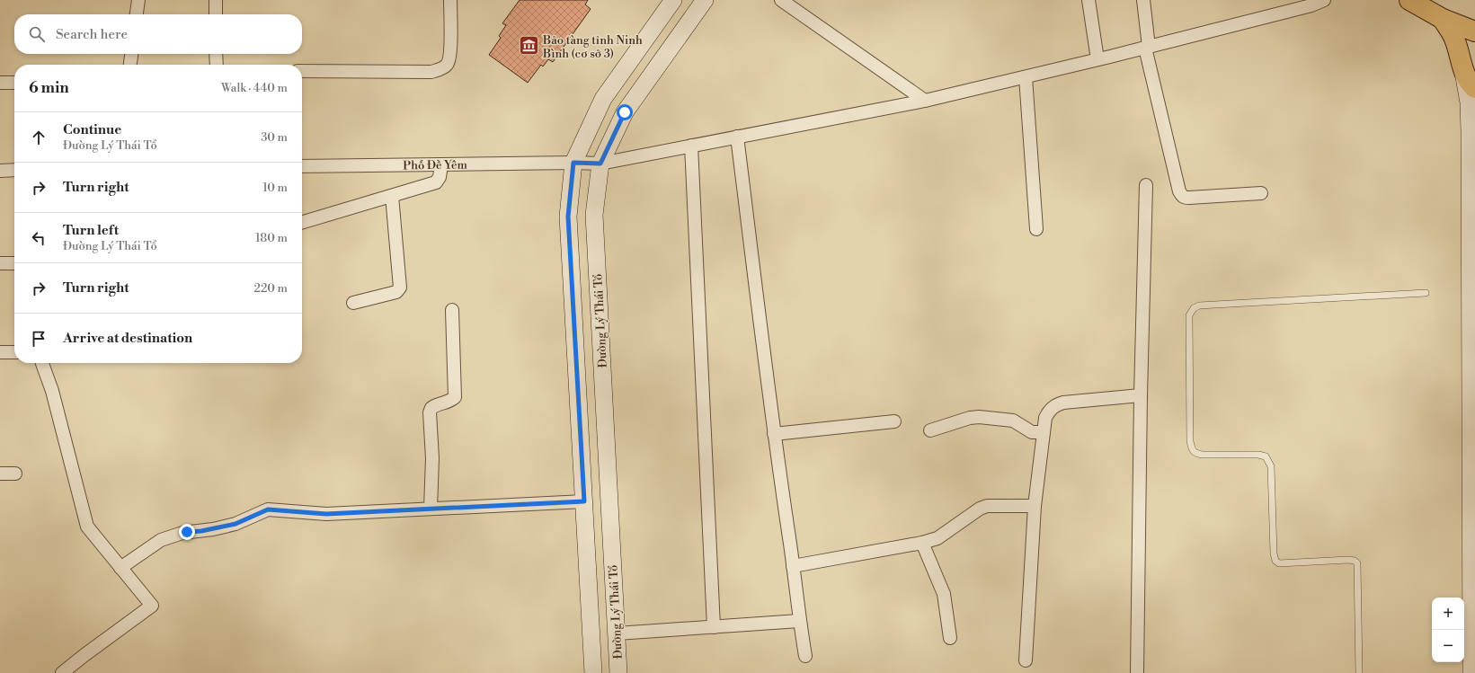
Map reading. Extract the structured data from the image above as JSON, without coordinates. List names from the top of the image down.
{
  "streets": {
    "main road": ["Đường Lý Thái Tổ"],
    "street": ["Phố Đề Yêm"]
  },
  "crossings": [
    ["Phố Đề Yêm", "Đường Lý Thái Tổ"]
  ],
  "places": {
    "museum": ["Bảo tàng tỉnh Ninh Bình (cơ sở 3)"]
  },
  "page": {
    "search": "Search here",
    "heading": ["6 min", "Walk · 440 m"],
    "list": [
      ["Continue", "Đường Lý Thái Tổ", "30 m"],
      ["Turn right", "10 m"],
      ["Turn left", "Đường Lý Thái Tổ", "180 m"],
      ["Turn right", "220 m"],
      "Arrive at destination"
    ],
    "map_buttons": ["+", "−"]
  }
}
